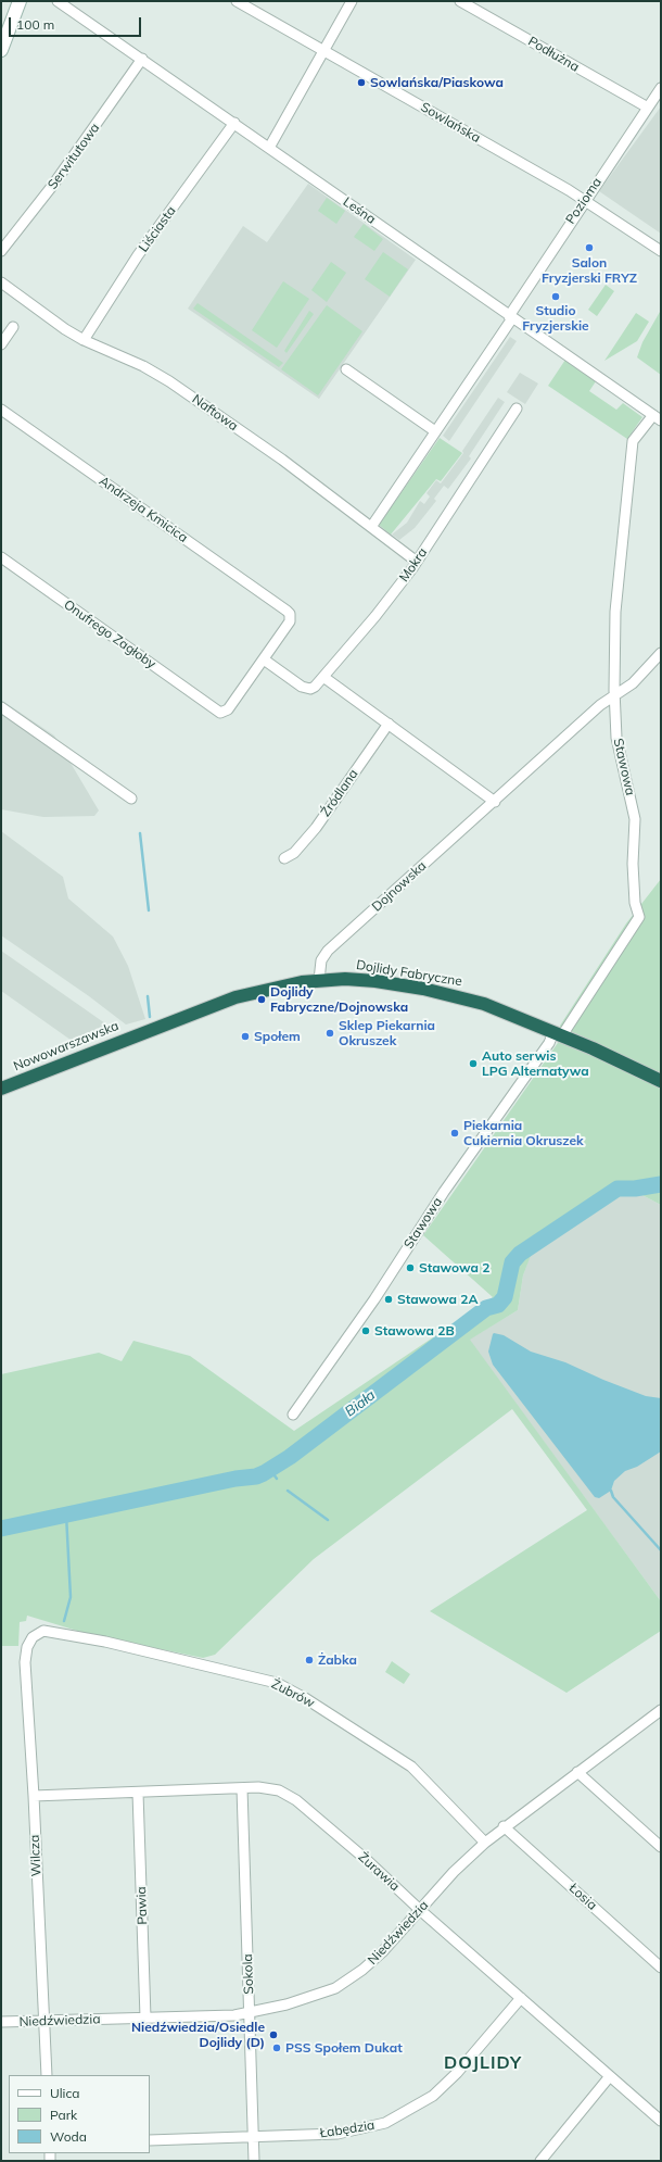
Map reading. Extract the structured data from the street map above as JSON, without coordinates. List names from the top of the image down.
{
  "streets": {
    "highway": ["Dojlidy Fabryczne", "Nowowarszawska"],
    "street": [
      "Podłużna",
      "Sowlańska",
      "Serwitutowa",
      "Pozioma",
      "Leśna",
      "Liściasta",
      "Naftowa",
      "Andrzeja Kmicica",
      "Mokra",
      "Onufrego Zagłoby",
      "Stawowa",
      "Źródlana",
      "Dojnowska",
      "Żubrów",
      "Wilcza",
      "Żurawia",
      "Łosia",
      "Pawia",
      "Niedźwiedzia",
      "Sokola",
      "Łabędzia"
    ]
  },
  "crossings": [
    ["Podłużna", "Pozioma"],
    ["Sowlańska", "Pozioma"],
    ["Serwitutowa", "Leśna"],
    ["Pozioma", "Leśna"],
    ["Pozioma", "Naftowa"],
    ["Leśna", "Liściasta"],
    ["Leśna", "Stawowa"],
    ["Liściasta", "Naftowa"],
    ["Naftowa", "Mokra"],
    ["Andrzeja Kmicica", "Mokra"],
    ["Andrzeja Kmicica", "Onufrego Zagłoby"],
    ["Mokra", "Onufrego Zagłoby"],
    ["Stawowa", "Dojnowska"],
    ["Stawowa", "Dojlidy Fabryczne"],
    ["Dojnowska", "Dojlidy Fabryczne"],
    ["Dojlidy Fabryczne", "Nowowarszawska"],
    ["Żubrów", "Wilcza"],
    ["Żubrów", "Niedźwiedzia"],
    ["Wilcza", "Żurawia"],
    ["Wilcza", "Niedźwiedzia"],
    ["Żurawia", "Pawia"],
    ["Żurawia", "Niedźwiedzia"],
    ["Żurawia", "Sokola"],
    ["Żurawia", "Łabędzia"],
    ["Łosia", "Niedźwiedzia"],
    ["Pawia", "Niedźwiedzia"],
    ["Niedźwiedzia", "Sokola"],
    ["Sokola", "Łabędzia"]
  ],
  "districts": ["DOJLIDY"],
  "water": ["Biała"],
  "places": [
    "Sowlańska/Piaskowa",
    "Salon Fryzjerski FRYZ",
    "Studio Fryzjerskie",
    "Dojlidy Fabryczne/Dojnowska",
    "Sklep Piekarnia Okruszek",
    "Społem",
    "Auto serwis LPG Alternatywa",
    "Piekarnia Cukiernia Okruszek",
    "Stawowa 2",
    "Stawowa 2A",
    "Stawowa 2B",
    "Żabka",
    "Niedźwiedzia/Osiedle Dojlidy (D)",
    "PSS Społem Dukat"
  ],
  "legend": ["Ulica", "Park", "Woda"],
  "scale_bar": "100 m"
}
